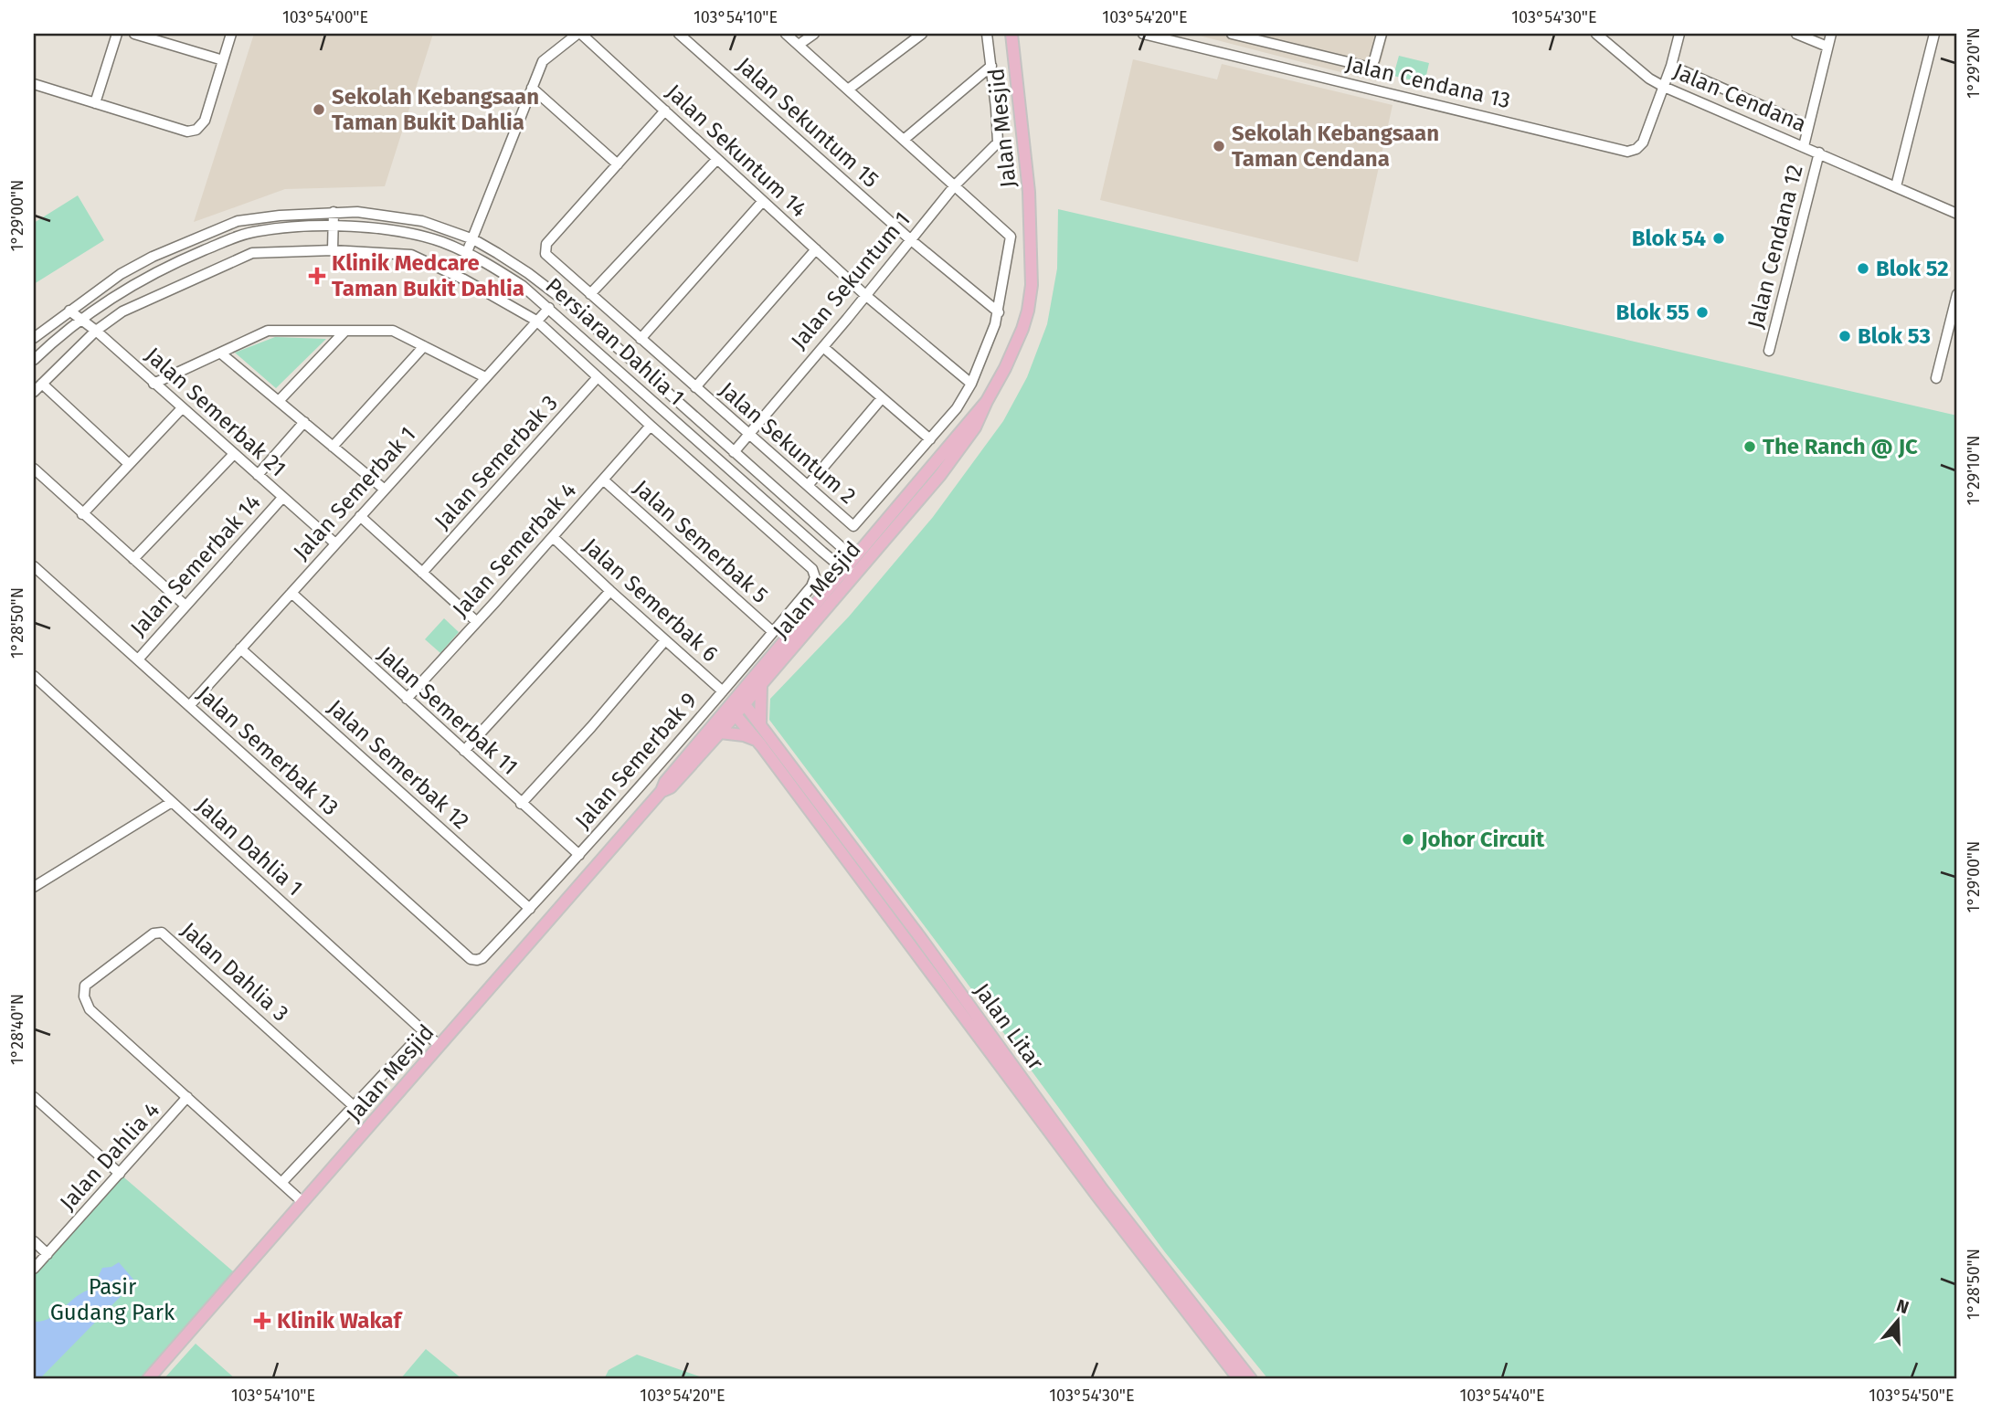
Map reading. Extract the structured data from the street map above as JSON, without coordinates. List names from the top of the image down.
{
  "streets": {
    "main road": ["Jalan Mesjid", "Jalan Litar"],
    "street": [
      "Jalan Cendana 13",
      "Jalan Cendana",
      "Jalan Sekuntum 15",
      "Jalan Sekuntum 14",
      "Jalan Cendana 12",
      "Jalan Sekuntum 1",
      "Persiaran Dahlia 1",
      "Jalan Semerbak 21",
      "Jalan Sekuntum 2",
      "Jalan Semerbak 3",
      "Jalan Semerbak 1",
      "Jalan Semerbak 5",
      "Jalan Semerbak 4",
      "Jalan Semerbak 14",
      "Jalan Semerbak 6",
      "Jalan Semerbak 11",
      "Jalan Semerbak 13",
      "Jalan Semerbak 9",
      "Jalan Semerbak 12",
      "Jalan Dahlia 1",
      "Jalan Dahlia 3",
      "Jalan Dahlia 4"
    ]
  },
  "crossings": [
    ["Jalan Cendana 13", "Jalan Cendana"],
    ["Jalan Cendana", "Jalan Cendana 12"],
    ["Jalan Sekuntum 15", "Jalan Sekuntum 1"],
    ["Jalan Sekuntum 15", "Jalan Sekuntum 2"],
    ["Jalan Mesjid", "Persiaran Dahlia 1"],
    ["Jalan Mesjid", "Jalan Dahlia 1"],
    ["Jalan Mesjid", "Jalan Litar"],
    ["Jalan Sekuntum 14", "Jalan Sekuntum 1"],
    ["Jalan Sekuntum 14", "Jalan Sekuntum 2"],
    ["Jalan Sekuntum 1", "Persiaran Dahlia 1"],
    ["Jalan Sekuntum 1", "Jalan Sekuntum 2"],
    ["Persiaran Dahlia 1", "Jalan Semerbak 21"],
    ["Persiaran Dahlia 1", "Jalan Semerbak 1"],
    ["Jalan Semerbak 21", "Jalan Semerbak 1"],
    ["Jalan Semerbak 21", "Jalan Semerbak 14"],
    ["Jalan Semerbak 1", "Jalan Semerbak 11"],
    ["Jalan Semerbak 1", "Jalan Semerbak 13"],
    ["Jalan Semerbak 1", "Jalan Semerbak 12"],
    ["Jalan Semerbak 5", "Jalan Semerbak 4"],
    ["Jalan Semerbak 5", "Jalan Semerbak 9"],
    ["Jalan Semerbak 4", "Jalan Semerbak 6"],
    ["Jalan Semerbak 4", "Jalan Semerbak 11"],
    ["Jalan Semerbak 4", "Jalan Semerbak 9"],
    ["Jalan Semerbak 14", "Jalan Semerbak 13"],
    ["Jalan Semerbak 6", "Jalan Semerbak 9"],
    ["Jalan Semerbak 11", "Jalan Semerbak 9"],
    ["Jalan Semerbak 13", "Jalan Semerbak 9"],
    ["Jalan Semerbak 9", "Jalan Semerbak 12"],
    ["Jalan Dahlia 3", "Jalan Dahlia 4"]
  ],
  "parks": ["Pasir Gudang Park"],
  "places": {
    "other": [
      "Sekolah Kebangsaan Taman Bukit Dahlia",
      "Sekolah Kebangsaan Taman Cendana",
      "Blok 54",
      "Blok 52",
      "Blok 55",
      "Blok 53",
      "The Ranch @ JC",
      "Johor Circuit"
    ],
    "health": ["Klinik Medcare Taman Bukit Dahlia", "Klinik Wakaf"]
  },
  "north": "top",
  "coordinates": [
    "103°54'00\"E",
    "103°54'10\"E",
    "103°54'20\"E",
    "103°54'30\"E",
    "1°29'20\"N",
    "1°29'00\"N",
    "1°29'10\"N",
    "1°28'50\"N",
    "1°28'40\"N",
    "103°54'40\"E",
    "103°54'50\"E"
  ]
}
